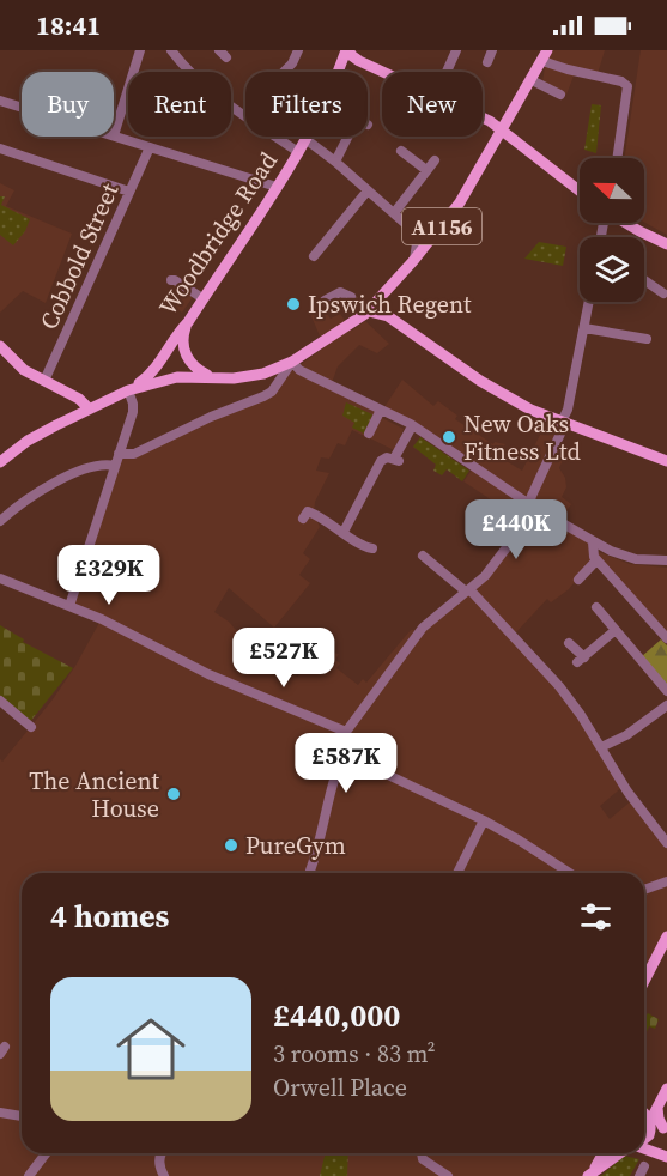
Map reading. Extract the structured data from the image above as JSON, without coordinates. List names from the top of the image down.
{
  "streets": {
    "main road": ["A1156", "Woodbridge Road"],
    "street": ["Cobbold Street"]
  },
  "crossings": [
    ["A1156", "Woodbridge Road"]
  ],
  "places": [
    "Ipswich Regent",
    "New Oaks Fitness Ltd",
    "The Ancient House",
    "PureGym"
  ],
  "north": "left",
  "page": {
    "status": "18:41",
    "chip": [
      "Buy",
      "Rent",
      "Filters",
      "New"
    ],
    "price": [
      "£440K",
      "£329K",
      "£527K",
      "£587K"
    ],
    "heading": "4 homes",
    "list": [
      {
        "name": "£440,000",
        "note": "3 rooms · 83 m² · Orwell Place"
      }
    ]
  }
}
